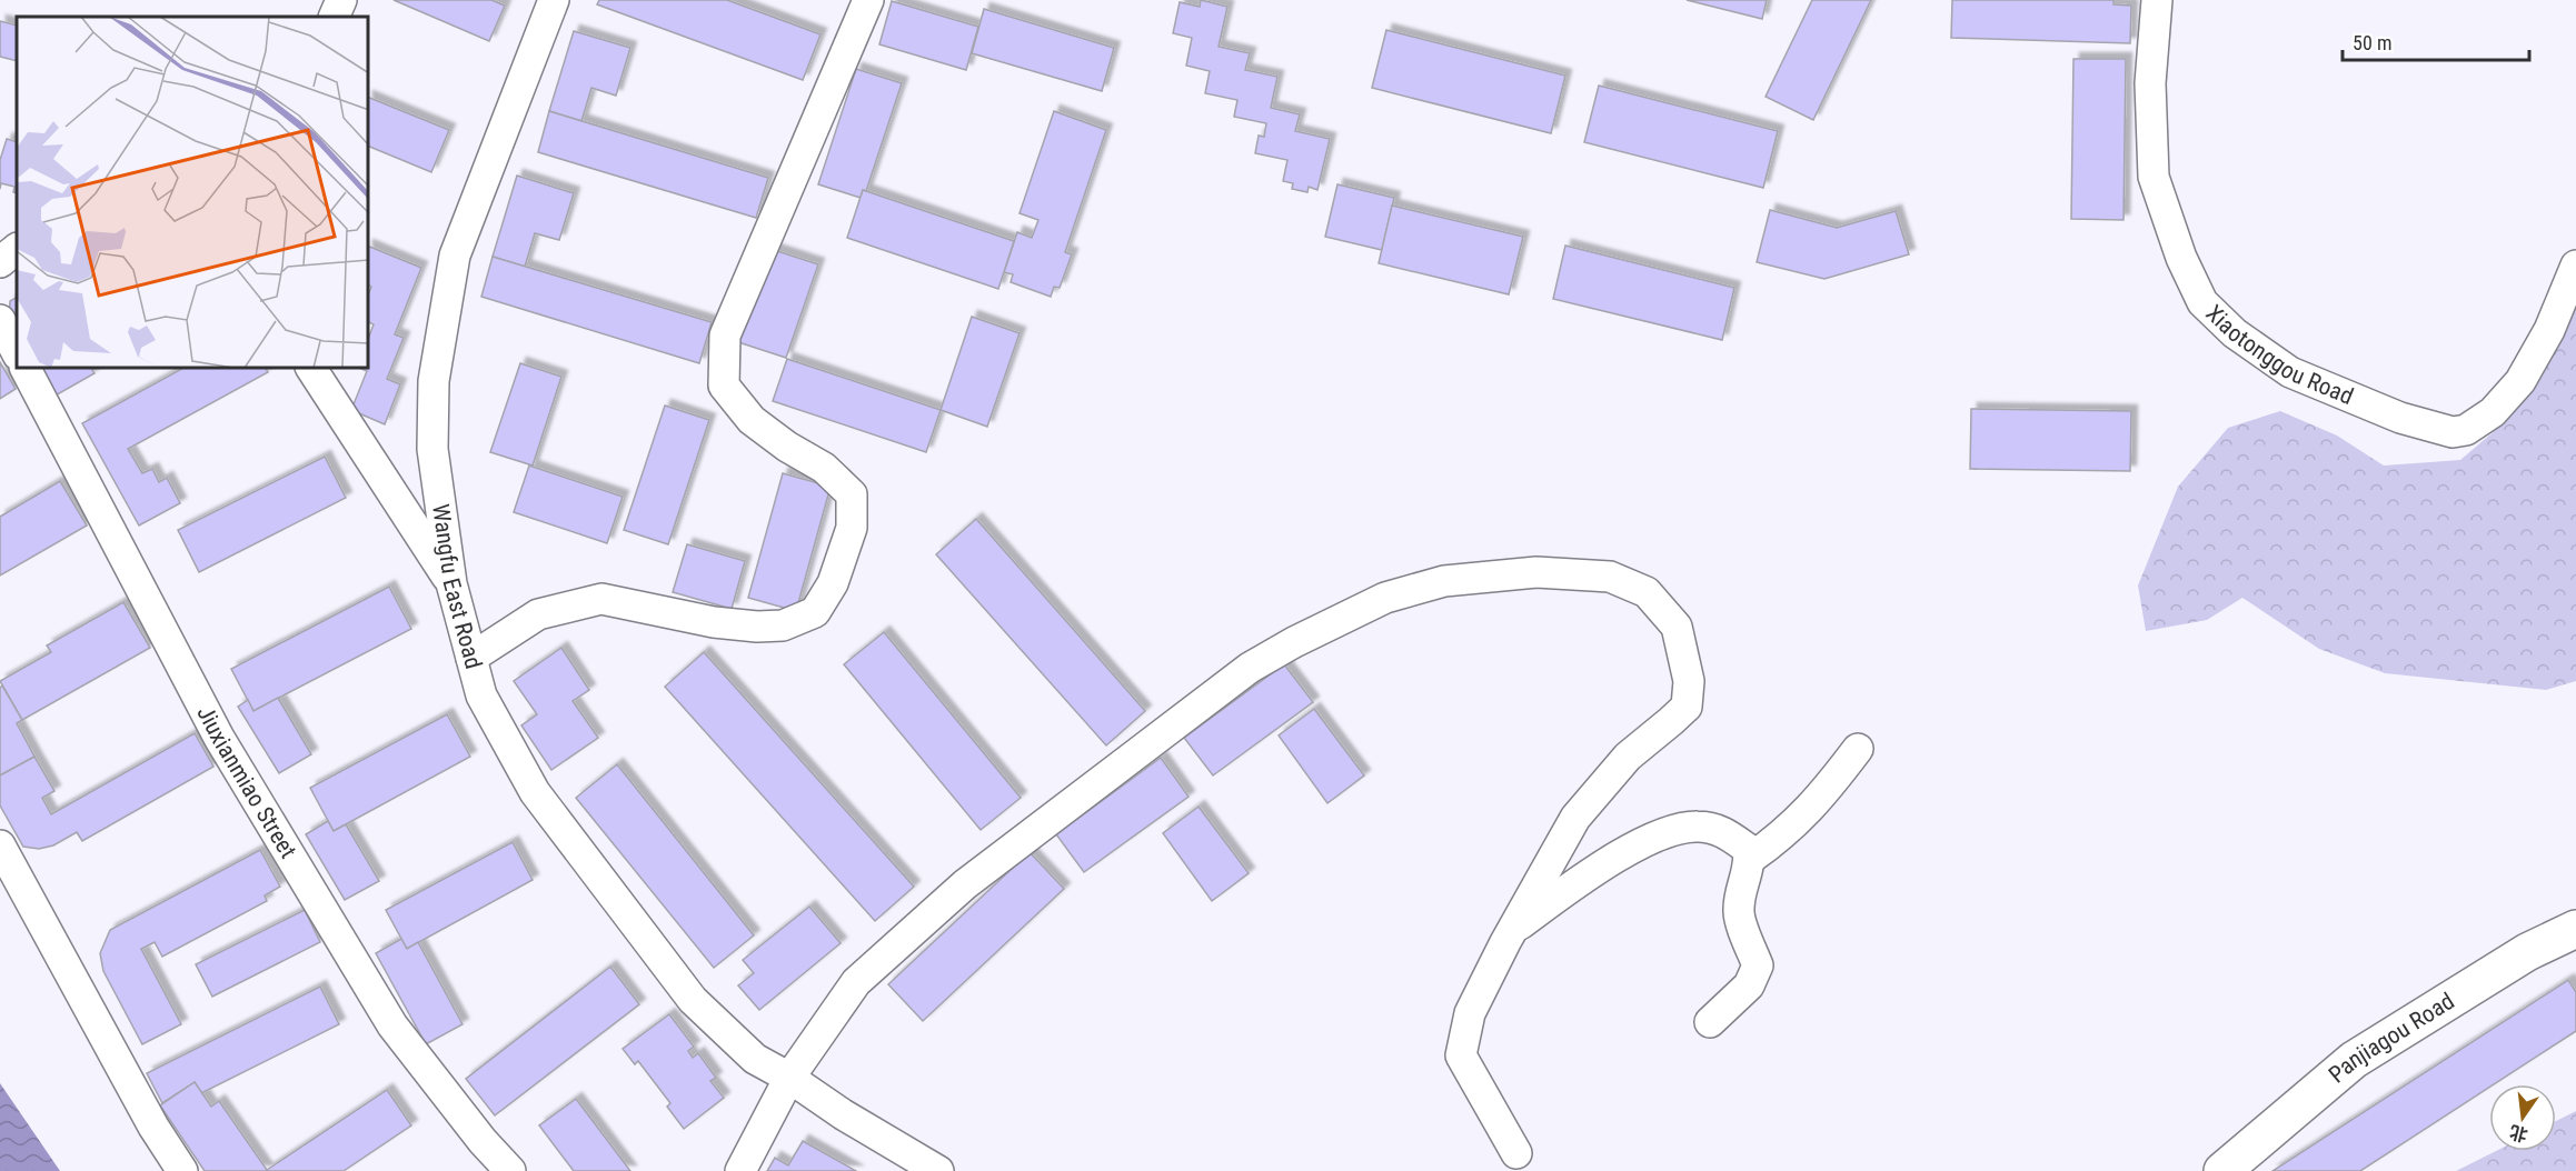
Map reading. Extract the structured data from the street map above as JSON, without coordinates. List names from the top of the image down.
{
  "streets": {
    "street": [
      "Xiaotonggou Road",
      "Wangfu East Road",
      "Jiuxianmiao Street",
      "Panjiagou Road"
    ]
  },
  "scale_bar": "50 m",
  "north": "bottom"
}
